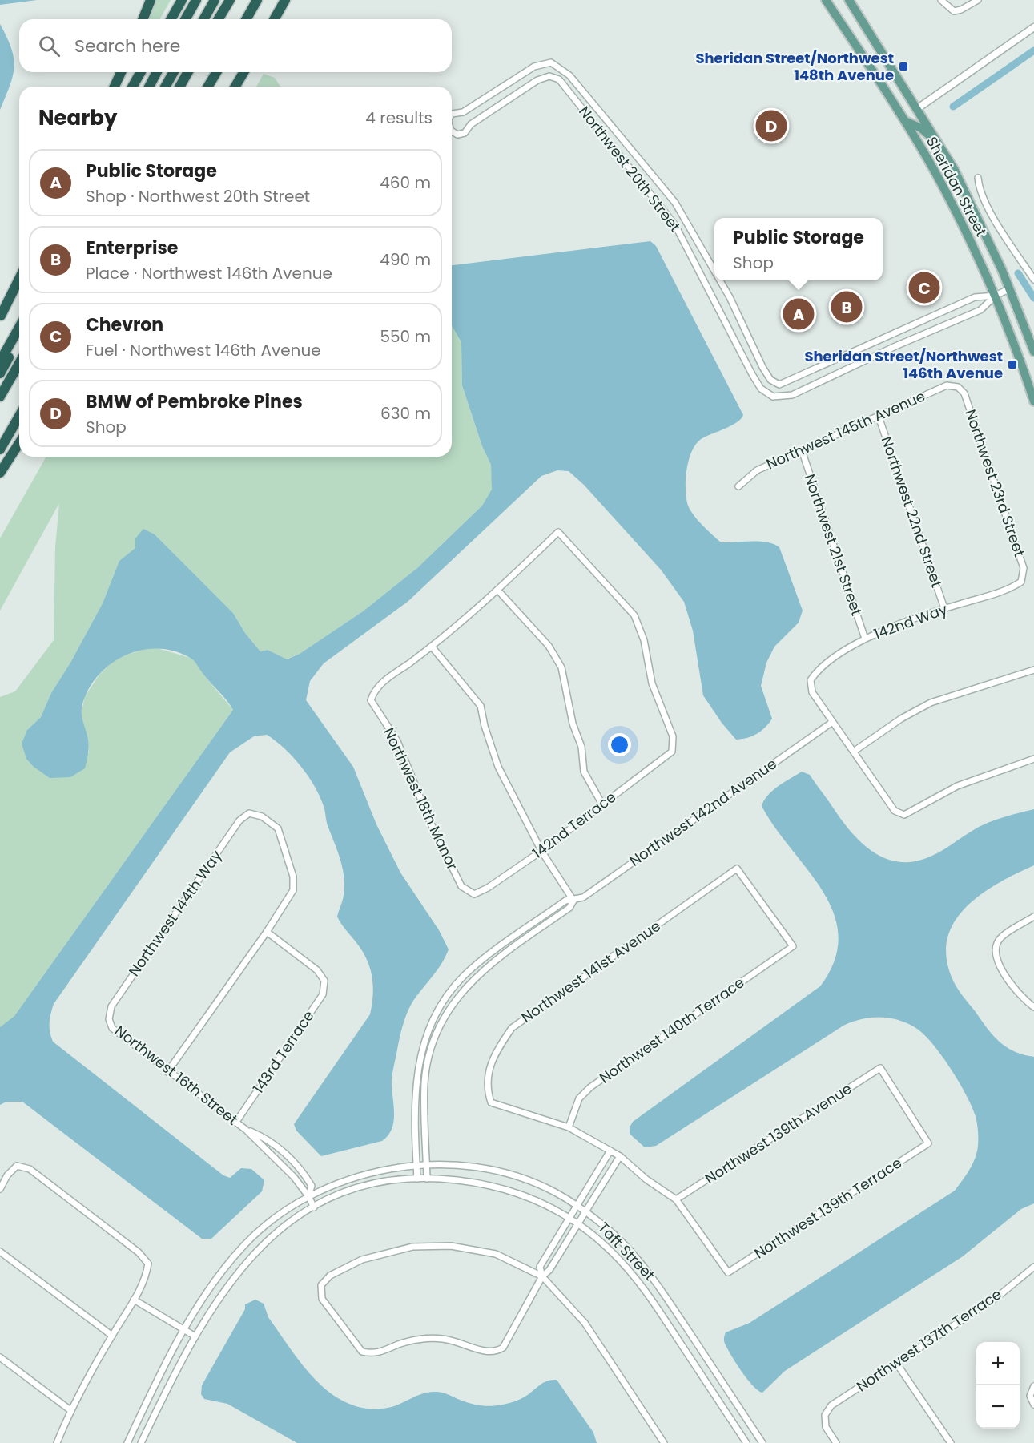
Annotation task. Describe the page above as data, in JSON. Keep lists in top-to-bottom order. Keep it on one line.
{"streets":{"main road":["Sheridan Street"],"street":["Northwest 20th Street","Northwest 145th Avenue","Northwest 23rd Street","Northwest 22nd Street","Northwest 21st Street","142nd Way","Northwest 18th Manor","Northwest 142nd Avenue","142nd Terrace","Northwest 144th Way","Northwest 141st Avenue","Northwest 140th Terrace","143rd Terrace","Northwest 16th Street","Northwest 139th Avenue","Northwest 139th Terrace","Taft Street","Northwest 137th Terrace"]},"crossings":[["Northwest 20th Street","Sheridan Street"],["Northwest 145th Avenue","Northwest 23rd Street"],["Northwest 145th Avenue","Northwest 22nd Street"],["Northwest 145th Avenue","Northwest 21st Street"],["Northwest 23rd Street","142nd Way"],["Northwest 22nd Street","142nd Way"],["Northwest 21st Street","142nd Way"],["142nd Way","Northwest 142nd Avenue"],["Northwest 18th Manor","142nd Terrace"],["Northwest 142nd Avenue","Taft Street"],["Northwest 144th Way","143rd Terrace"],["Northwest 144th Way","Northwest 16th Street"],["Northwest 141st Avenue","Northwest 140th Terrace"],["143rd Terrace","Northwest 16th Street"],["Northwest 139th Avenue","Northwest 139th Terrace"]],"places":{"transit":["Sheridan Street/Northwest 148th Avenue","Sheridan Street/Northwest 146th Avenue"]},"page":{"search":"Search here","heading":["Nearby","4 results"],"pins":["D","C","B","A"],"list":[{"mark":"A","name":"Public Storage","note":"Shop · Northwest 20th Street","value":"460 m"},{"mark":"B","name":"Enterprise","note":"Place · Northwest 146th Avenue","value":"490 m"},{"mark":"C","name":"Chevron","note":"Fuel · Northwest 146th Avenue","value":"550 m"},{"mark":"D","name":"BMW of Pembroke Pines","note":"Shop","value":"630 m"}],"popup":["Public Storage","Shop"],"map_buttons":["+","−"]}}
